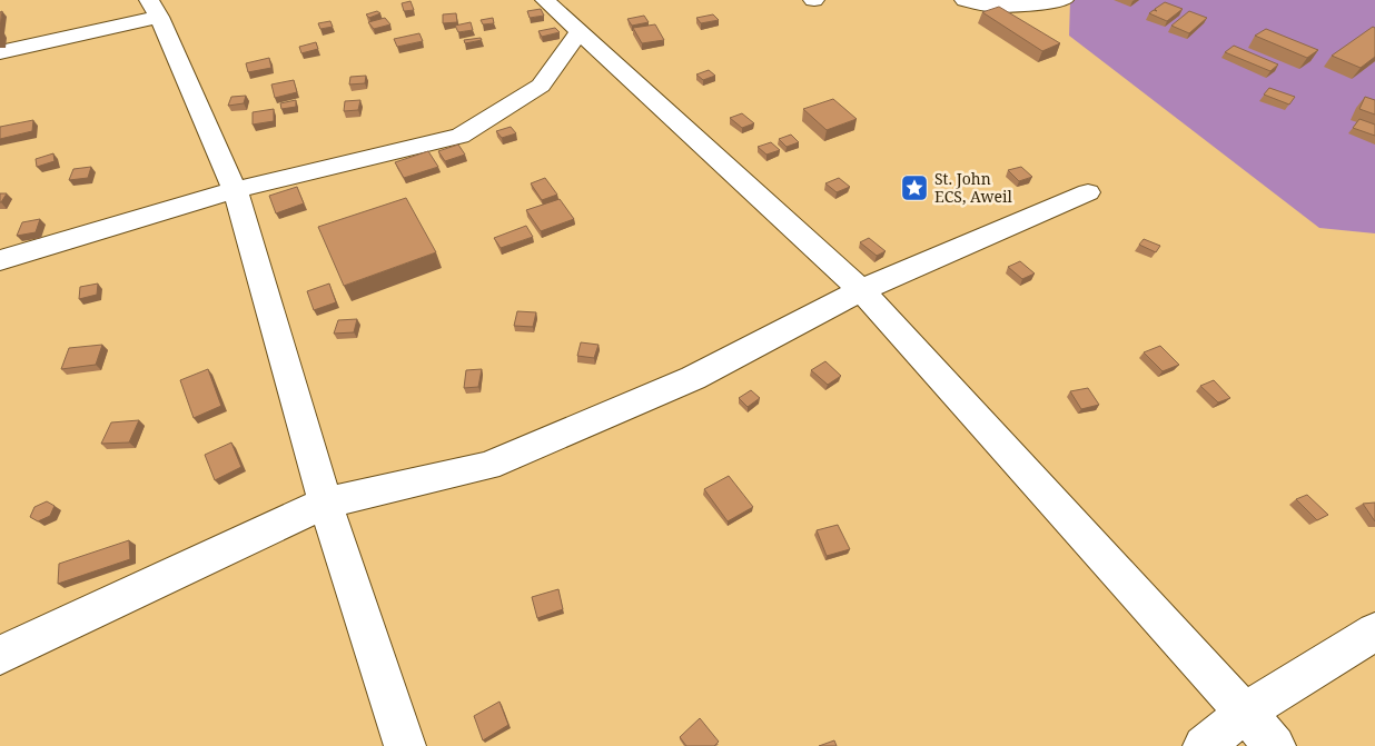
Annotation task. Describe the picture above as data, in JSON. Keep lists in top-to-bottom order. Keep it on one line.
{"places":{"place":["St. John ECS, Aweil"]}}
